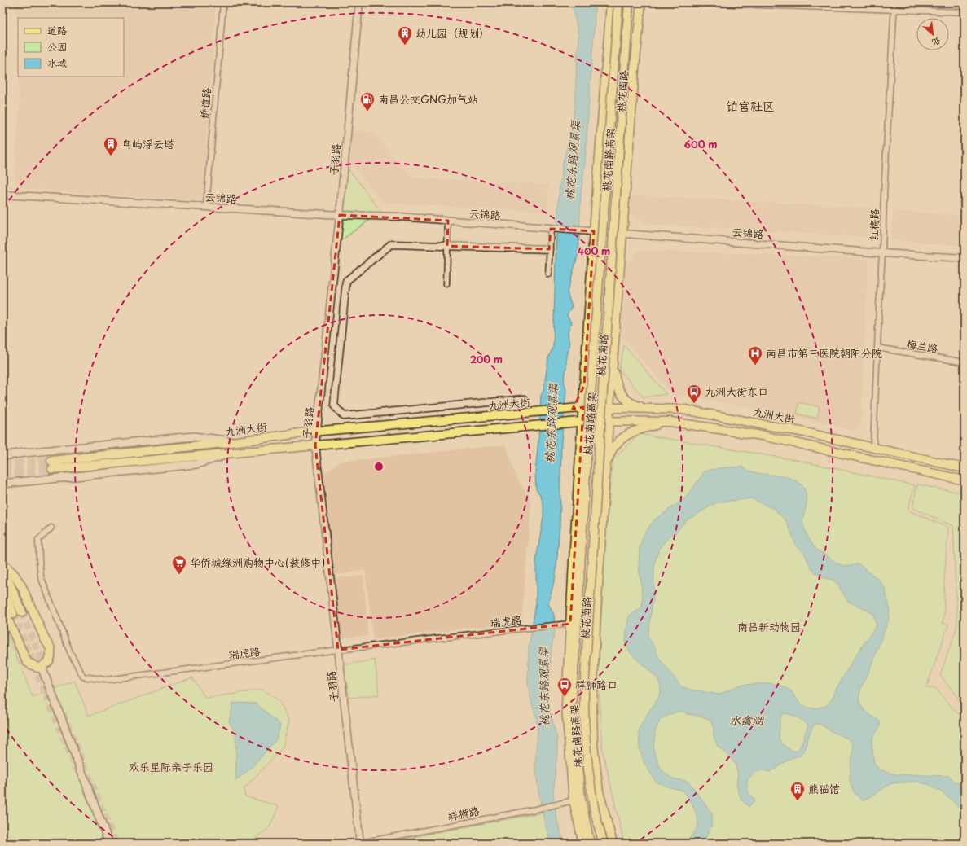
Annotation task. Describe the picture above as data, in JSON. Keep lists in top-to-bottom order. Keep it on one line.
{"streets":{"main road":["桃花南路","桃花南路高架","九洲大街"],"street":["侨谊路","子羽路","云锦路","红梅路","梅兰路","瑞虎路","祥狮路"]},"crossings":[["桃花南路","云锦路"],["桃花南路","九洲大街"],["桃花南路","瑞虎路"],["桃花南路","祥狮路"],["侨谊路","云锦路"],["子羽路","云锦路"],["子羽路","九洲大街"],["子羽路","瑞虎路"],["子羽路","祥狮路"],["云锦路","红梅路"],["红梅路","梅兰路"],["红梅路","九洲大街"]],"districts":["铂宫社区"],"water":["桃花东路观景渠","水禽湖"],"parks":["南昌新动物园","欢乐星际亲子乐园"],"places":{"building":["幼儿园（规划）","鸟屿浮云塔","熊猫馆"],"fuel station":["南昌公交GNG加气站"],"hospital":["南昌市第三医院朝阳分院"],"bus stop":["九洲大街东口","祥狮路口"],"supermarket":["华侨城绿洲购物中心(装修中)"]},"legend":["道路","公园","水域"],"north":"bottom right","rings":["600 m","400 m","200 m"]}
